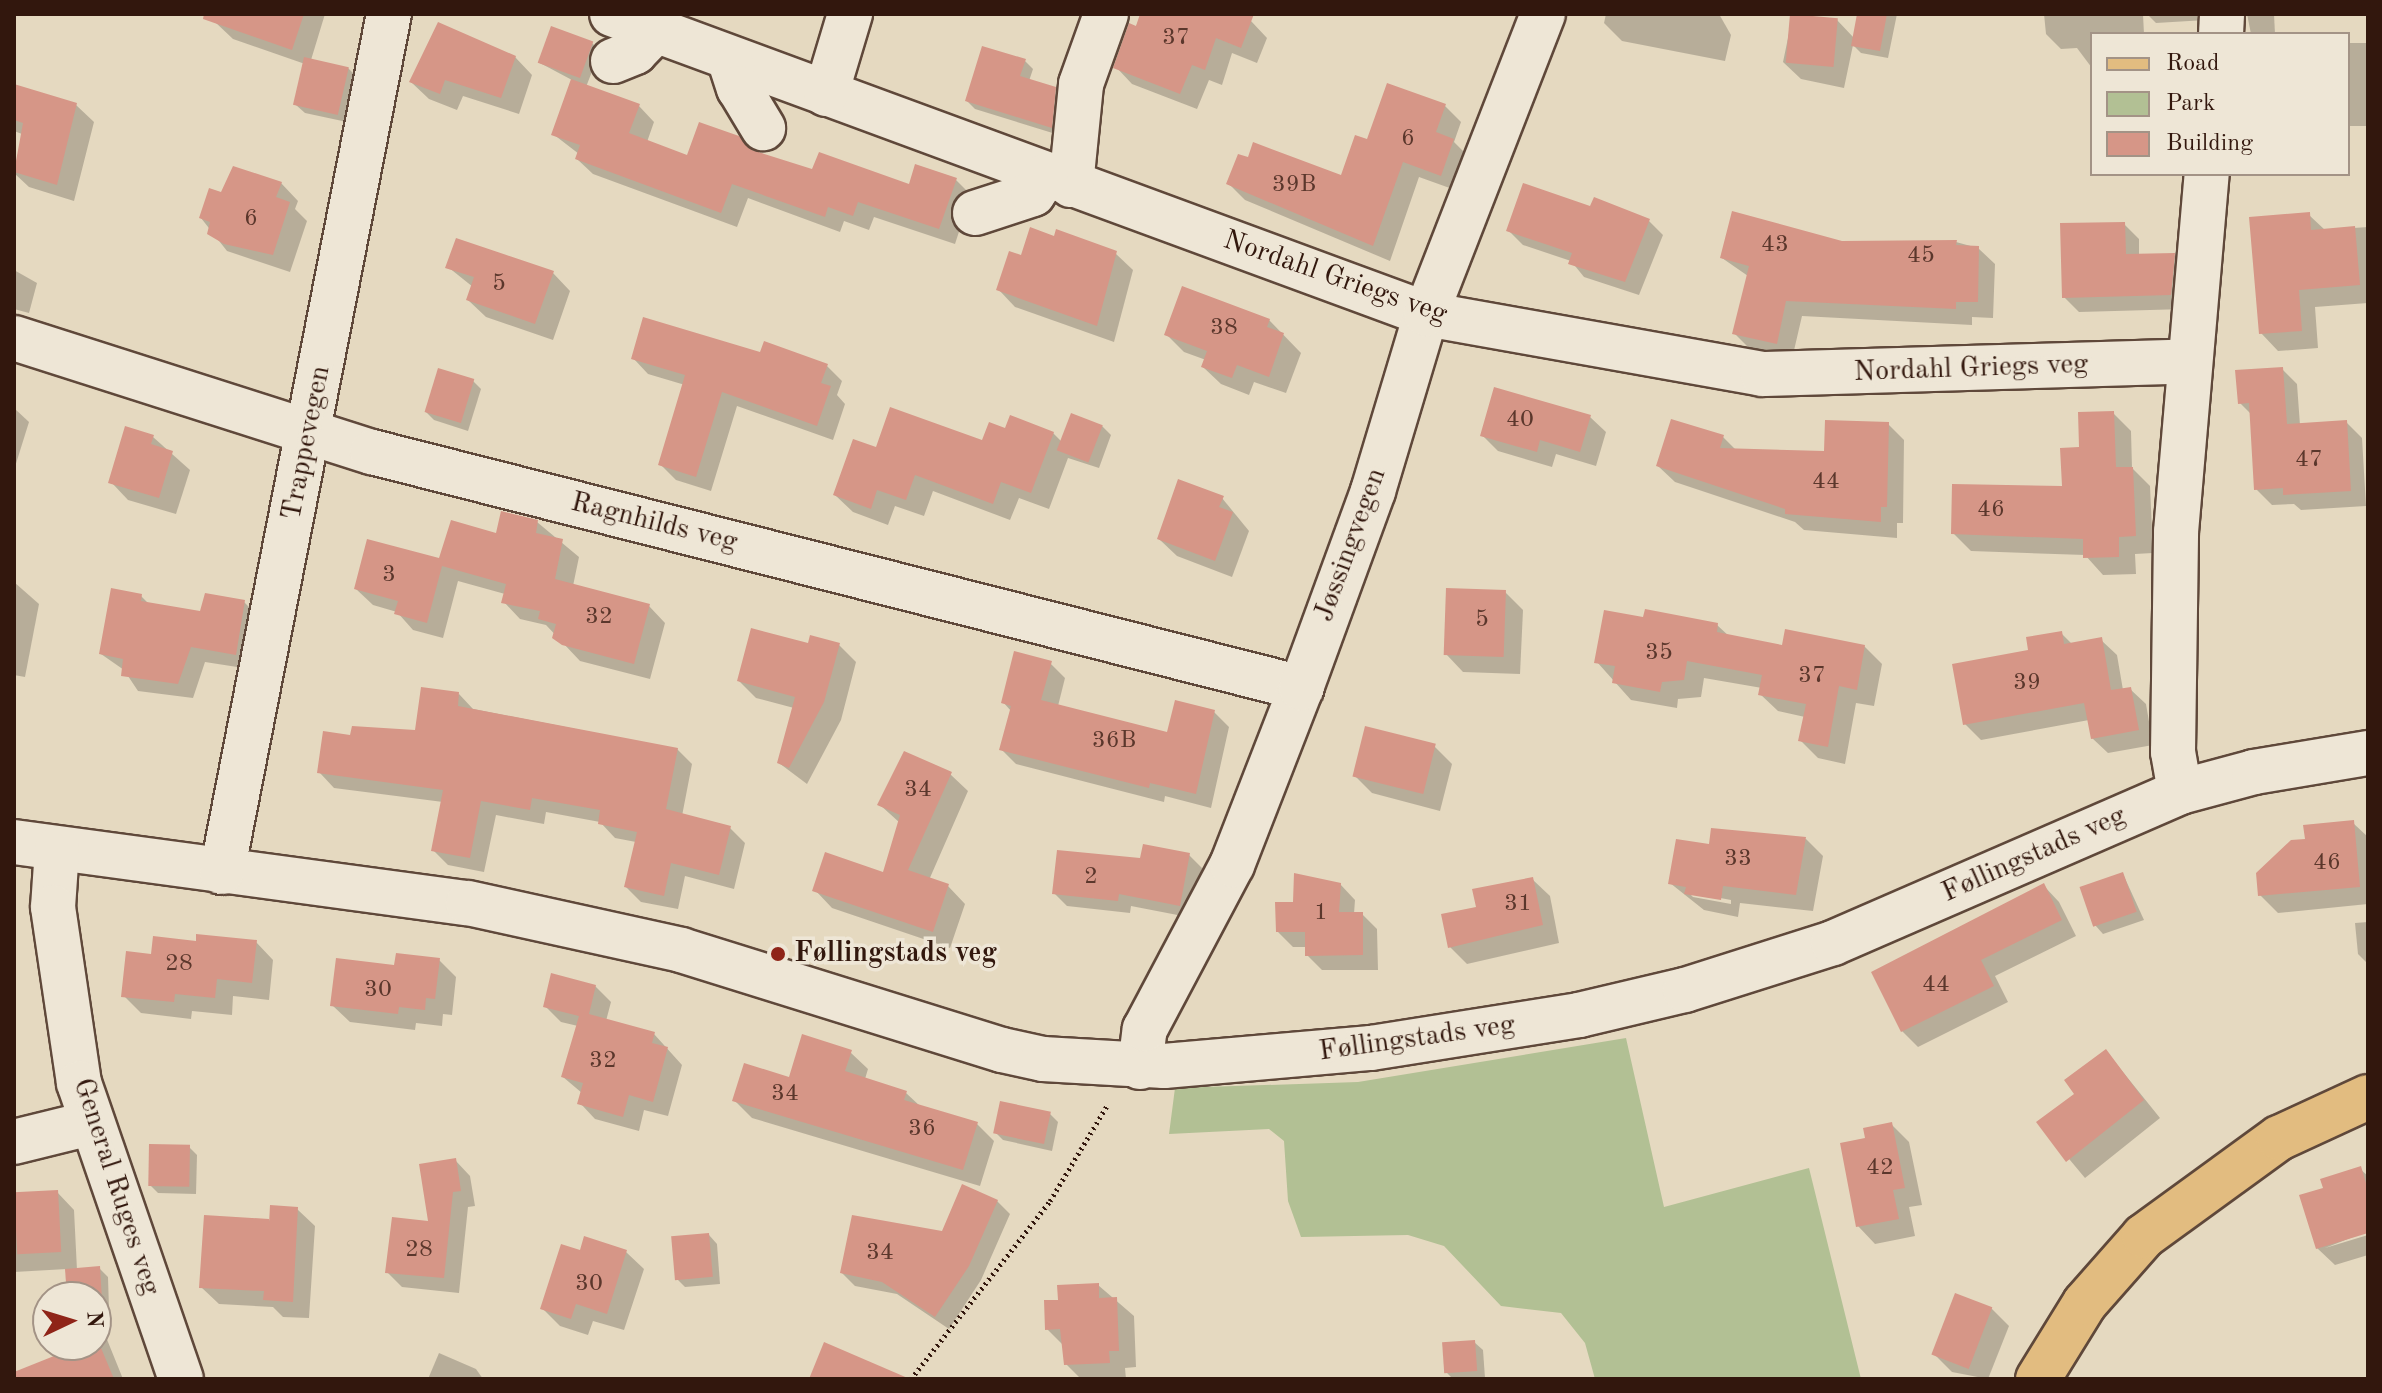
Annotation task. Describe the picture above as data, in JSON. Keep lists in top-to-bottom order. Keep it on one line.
{"streets":{"street":["Nordahl Griegs veg","Trappevegen","Ragnhilds veg","Jøssingvegen","Føllingstads veg","General Ruges veg"]},"crossings":[["Nordahl Griegs veg","Jøssingvegen"],["Trappevegen","Ragnhilds veg"],["Trappevegen","Føllingstads veg"],["Ragnhilds veg","Jøssingvegen"],["Jøssingvegen","Føllingstads veg"],["Føllingstads veg","General Ruges veg"]],"places":["Føllingstads veg"],"house_numbers":["37","6","39B","6","43","45","5","38","40","47","44","46","3","32","5","35","37","39","36B","34","33","46","2","31","1","28","44","30","32","34","36","42","28","34","30"],"legend":["Road","Park","Building"],"north":"right"}
